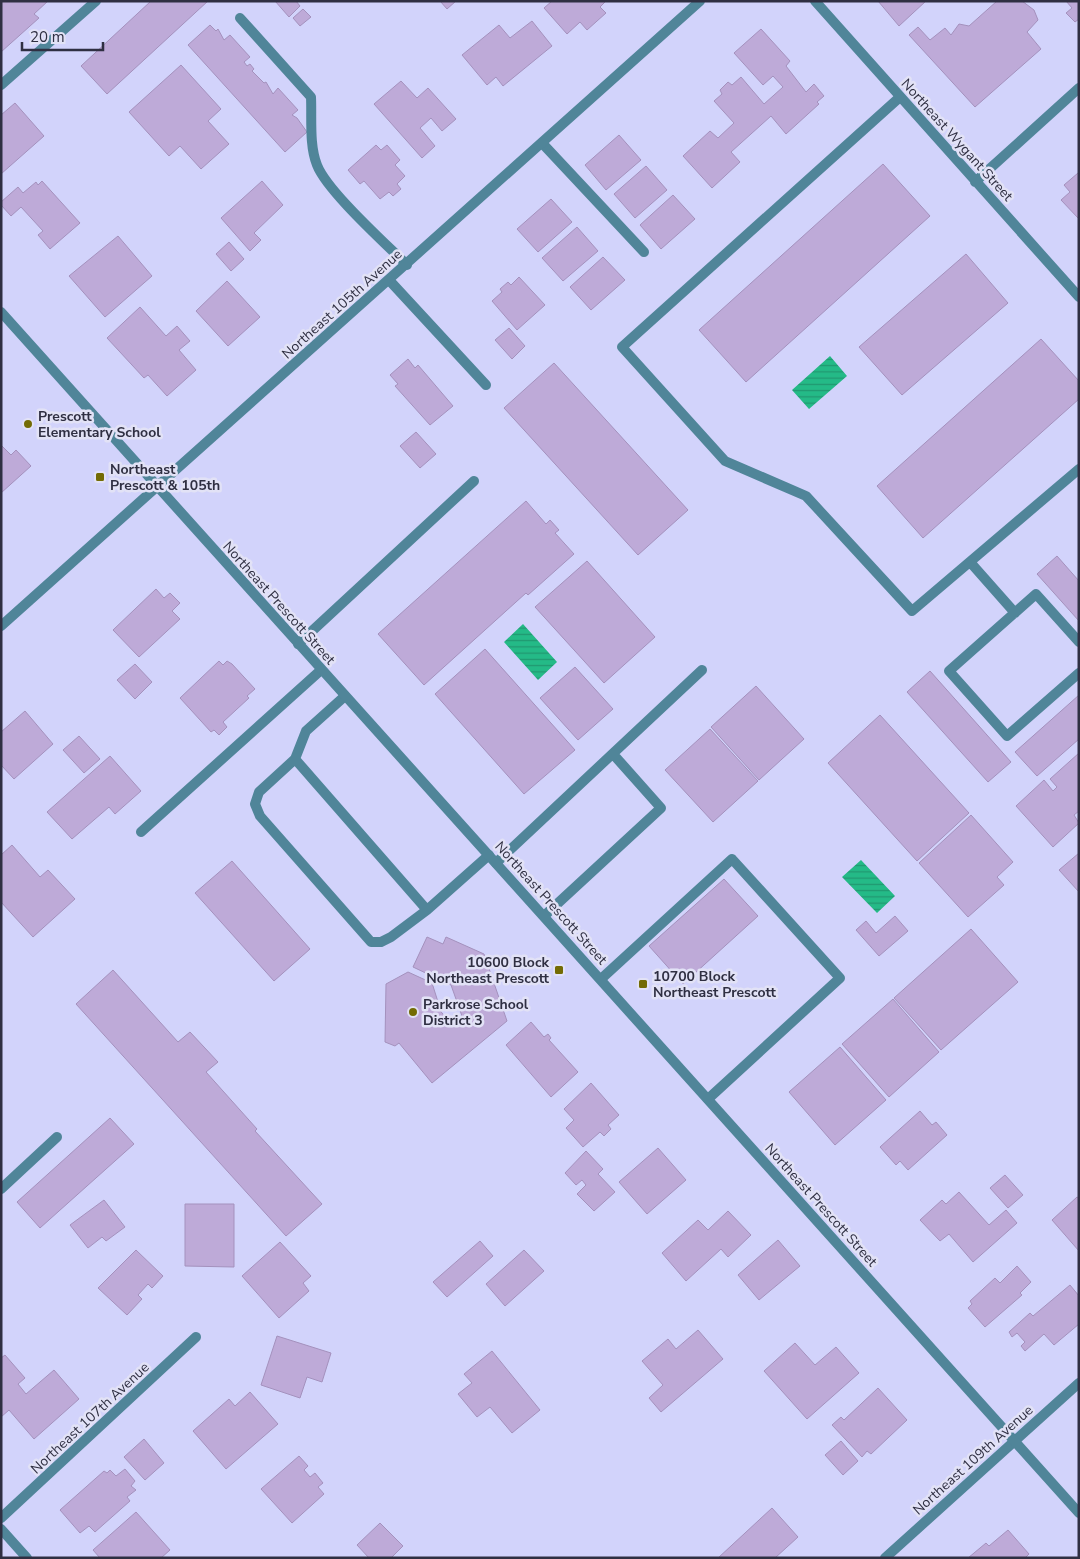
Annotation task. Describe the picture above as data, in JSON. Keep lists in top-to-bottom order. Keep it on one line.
{"streets":{"street":["Northeast Wygant Street","Northeast 105th Avenue","Northeast Prescott Street","Northeast 107th Avenue","Northeast 109th Avenue"]},"crossings":[["Northeast 105th Avenue","Northeast Prescott Street"],["Northeast Prescott Street","Northeast 109th Avenue"]],"places":{"other":["Prescott Elementary School","Parkrose School District 3"],"transit":["Northeast Prescott & 105th","10600 Block Northeast Prescott","10700 Block Northeast Prescott"]},"scale_bar":"20 m"}
